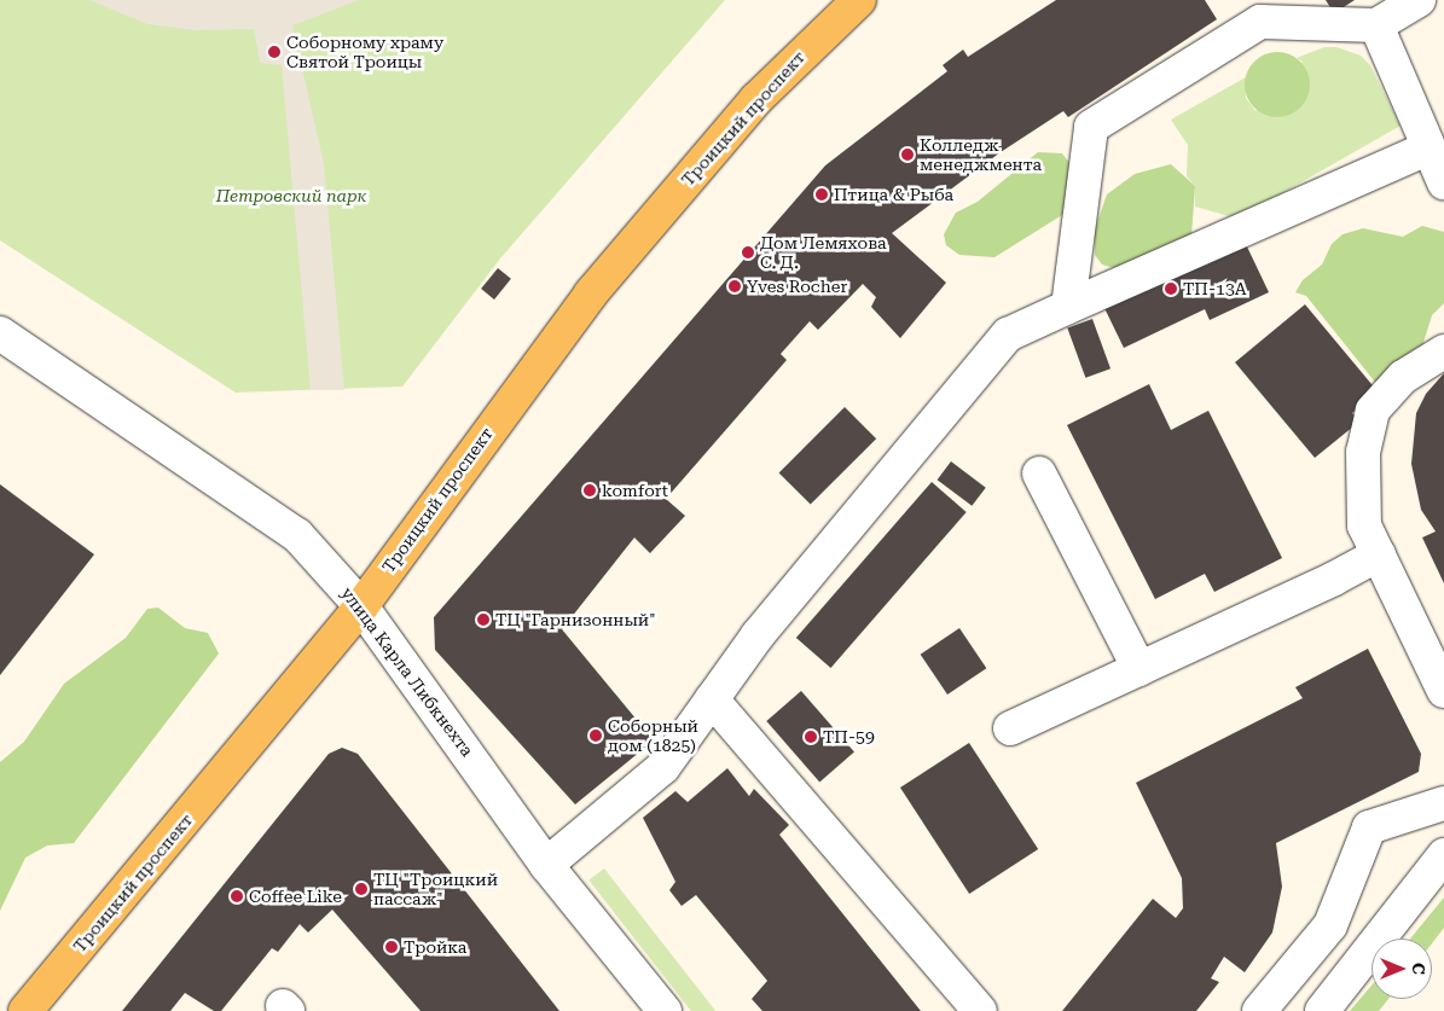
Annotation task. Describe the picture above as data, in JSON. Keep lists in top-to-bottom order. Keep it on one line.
{"streets":{"main road":["Троицкий проспект"],"street":["улица Карла Либкнехта"]},"crossings":[["Троицкий проспект","улица Карла Либкнехта"]],"parks":["Петровский парк"],"places":["Соборному храму Святой Троицы","Колледж менеджмента","Птица & Рыба","Дом Лемяхова С. Д.","Yves Rocher","ТП-13А","komfort","ТЦ \"Гарнизонный\"","Соборный дом (1825)","ТП-59","ТЦ \"Троицкий пассаж\"","Coffee Like","Тройка"],"north":"right"}
